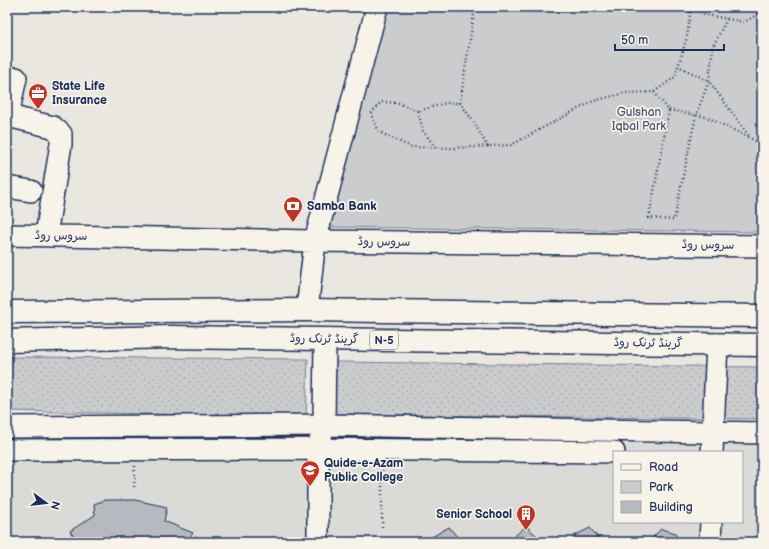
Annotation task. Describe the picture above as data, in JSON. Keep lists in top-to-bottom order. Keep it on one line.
{"streets":{"highway":["گرینڈ ٹرنک روڈ","N-5"],"street":["سروس روڈ"]},"parks":["Gulshan Iqbal Park"],"places":{"office":["State Life Insurance"],"bank":["Samba Bank"],"school or university":["Quide-e-Azam Public College"],"building":["Senior School"]},"legend":["Road","Park","Building"],"scale_bar":"50 m","north":"right"}
